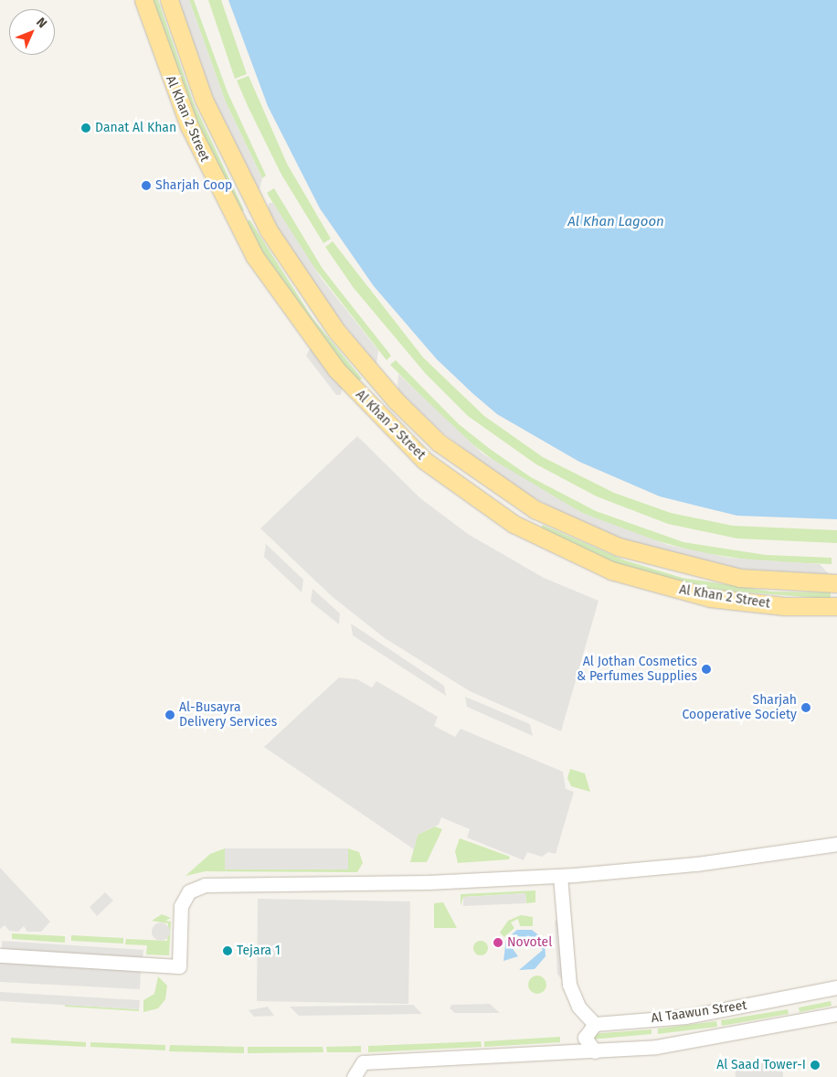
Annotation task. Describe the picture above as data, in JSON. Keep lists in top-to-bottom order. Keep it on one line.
{"streets":{"main road":["Al Khan 2 Street"],"street":["Al Taawun Street"]},"water":["Al Khan Lagoon"],"places":["Danat Al Khan","Sharjah Coop","Al Jothan Cosmetics & Perfumes Supplies","Sharjah Cooperative Society","Al-Busayra Delivery Services","Novotel","Tejara 1","Al Saad Tower-I"],"north":"top right"}
